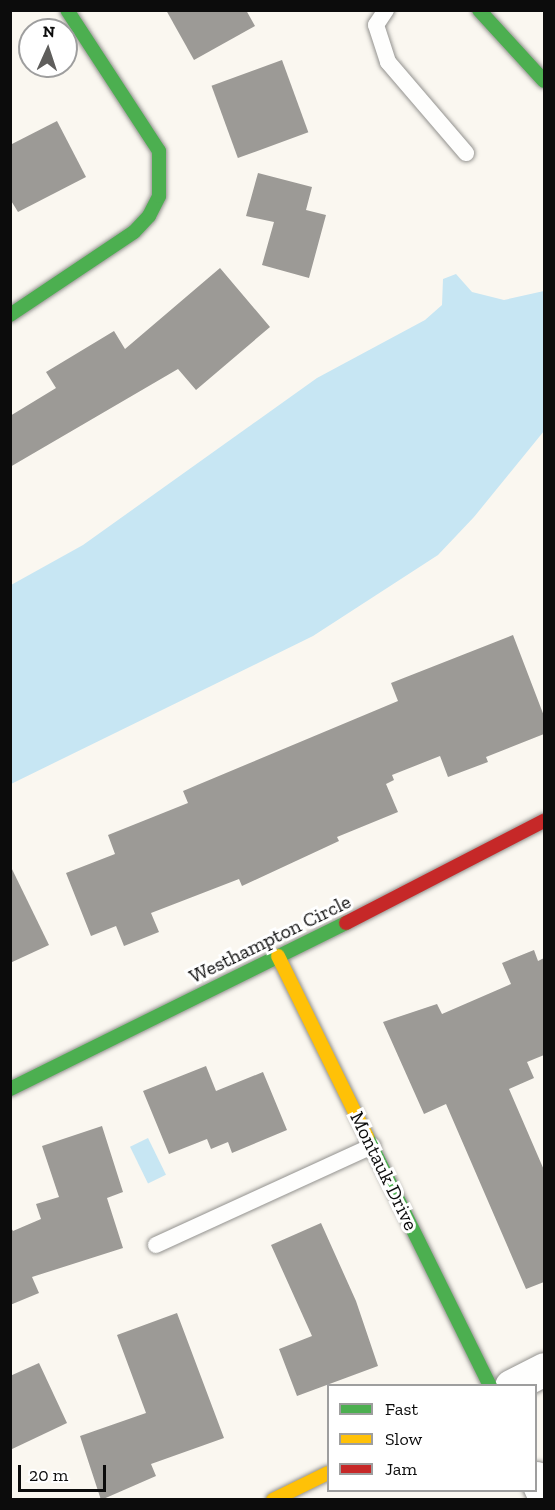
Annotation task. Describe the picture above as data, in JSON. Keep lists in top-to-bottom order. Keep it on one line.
{"streets":{"street":["Westhampton Circle","Montauk Drive"]},"crossings":[["Westhampton Circle","Montauk Drive"]],"legend":["Fast","Slow","Jam"],"scale_bar":"20 m","north":"top"}
